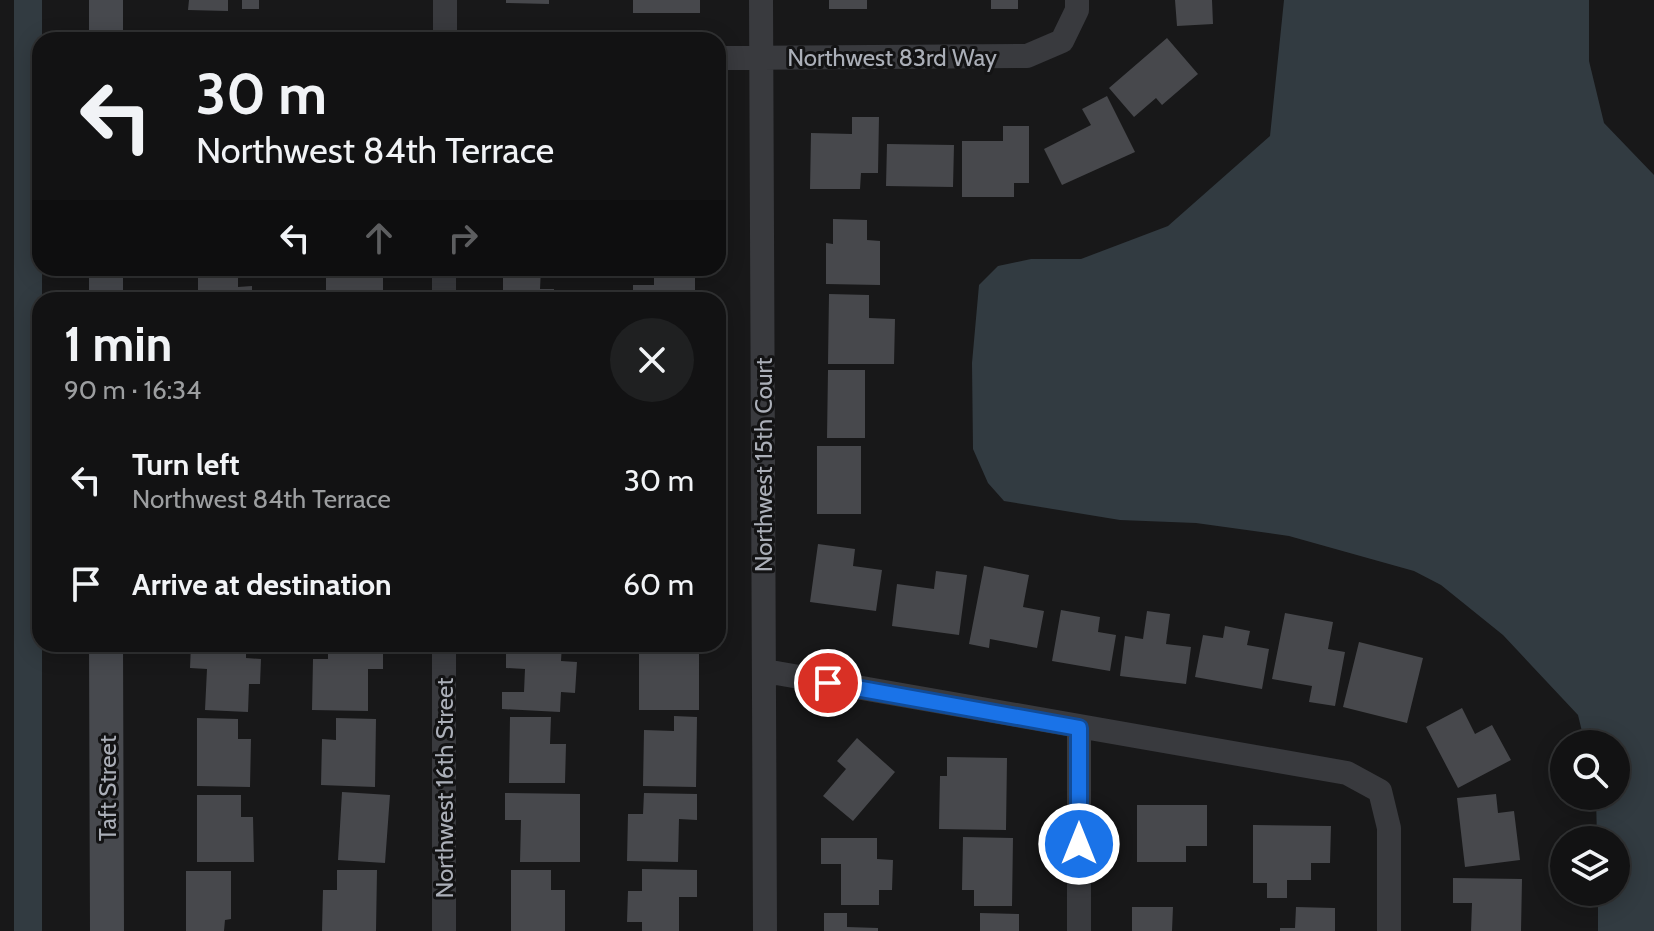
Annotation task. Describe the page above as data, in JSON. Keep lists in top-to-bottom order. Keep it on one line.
{"streets":{"street":["Northwest 83rd Way","Northwest 15th Court","Taft Street","Northwest 16th Street"]},"crossings":[["Northwest 83rd Way","Northwest 15th Court"]],"page":{"turn":["30 m","Northwest 84th Terrace"],"heading":["1 min","90 m · 16:34"],"list":[{"name":"Turn left","note":"Northwest 84th Terrace","value":"30 m"},{"name":"Arrive at destination","value":"60 m"}]}}
